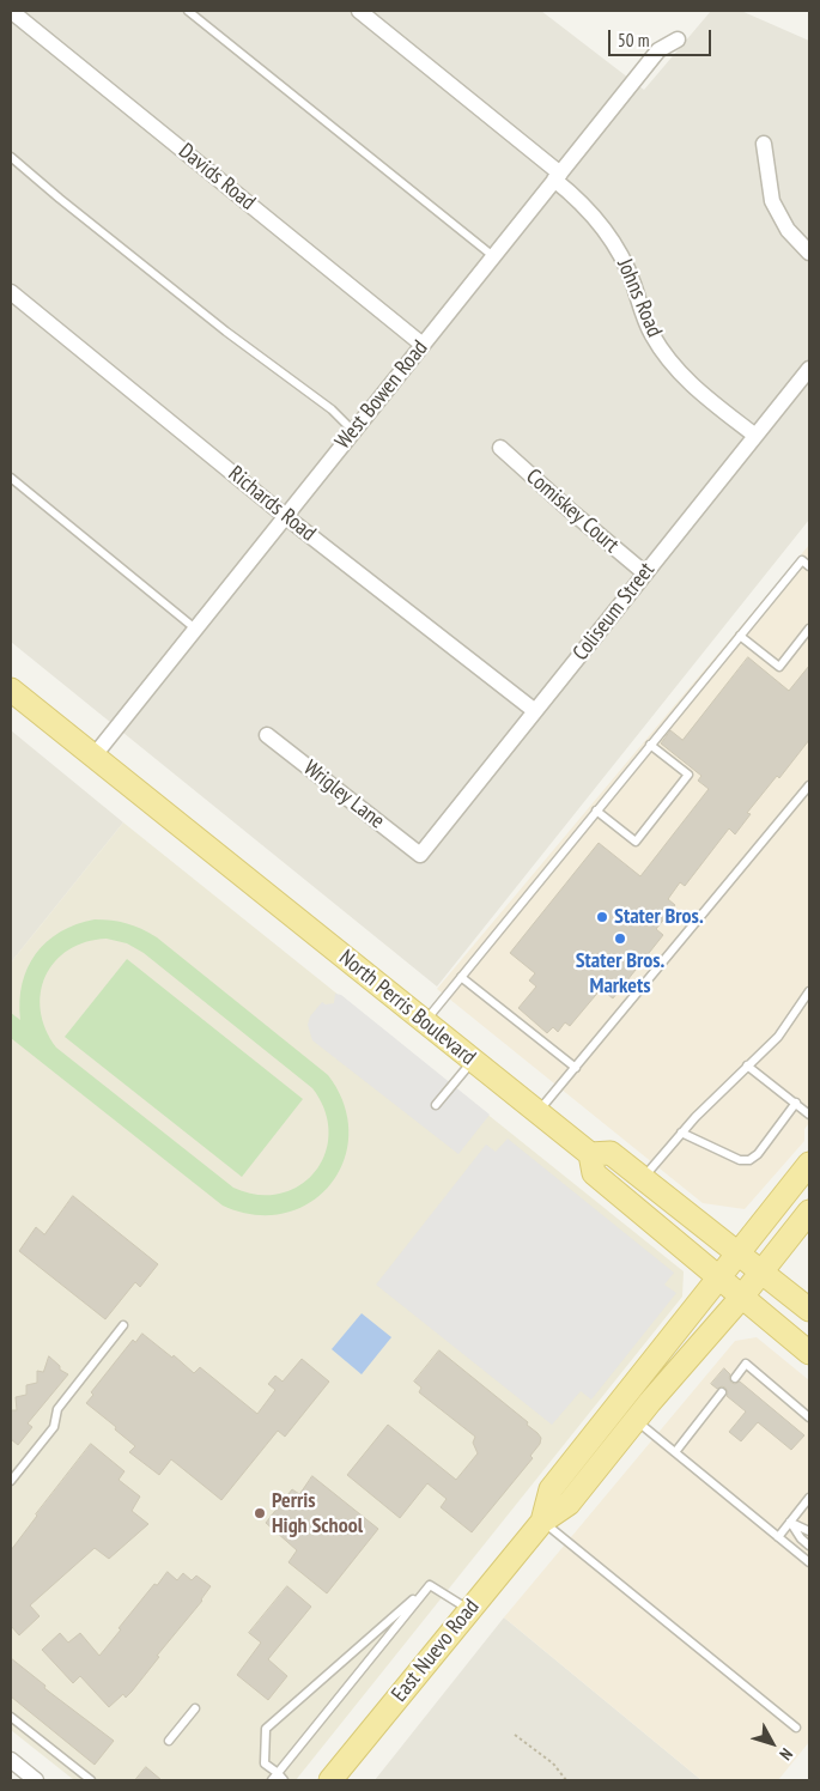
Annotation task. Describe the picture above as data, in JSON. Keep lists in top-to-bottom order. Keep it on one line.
{"streets":{"main road":["North Perris Boulevard","East Nuevo Road"],"street":["Davids Road","Johns Road","West Bowen Road","Richards Road","Comiskey Court","Coliseum Street","Wrigley Lane"]},"crossings":[["Davids Road","West Bowen Road"],["Johns Road","West Bowen Road"],["Johns Road","Coliseum Street"],["West Bowen Road","Richards Road"],["West Bowen Road","North Perris Boulevard"],["Richards Road","Coliseum Street"],["Comiskey Court","Coliseum Street"],["Coliseum Street","Wrigley Lane"],["North Perris Boulevard","East Nuevo Road"]],"places":["Stater Bros.","Stater Bros. Markets","Perris High School"],"scale_bar":"50 m","north":"bottom right"}
